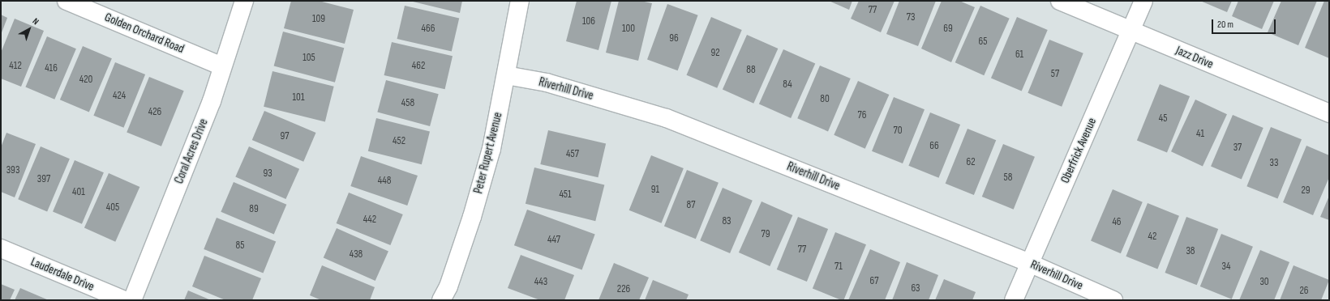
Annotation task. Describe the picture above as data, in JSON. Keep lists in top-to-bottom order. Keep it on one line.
{"streets":{"street":["Golden Orchard Road","Jazz Drive","Riverhill Drive","Oberfrick Avenue","Coral Acres Drive","Peter Rupert Avenue","Lauderdale Drive"]},"crossings":[["Golden Orchard Road","Coral Acres Drive"],["Jazz Drive","Oberfrick Avenue"],["Riverhill Drive","Oberfrick Avenue"],["Riverhill Drive","Peter Rupert Avenue"]],"house_numbers":["77","73","109","106","466","100","69","96","65","92","61","105","412","462","416","88","57","420","84","424","101","80","458","426","76","45","70","41","97","452","66","37","457","62","33","393","93","58","397","448","91","29","401","451","87","405","89","442","83","46","79","42","447","85","77","38","438","71","34","67","443","30","63","226","26"],"scale_bar":"20 m","north":"top right"}
